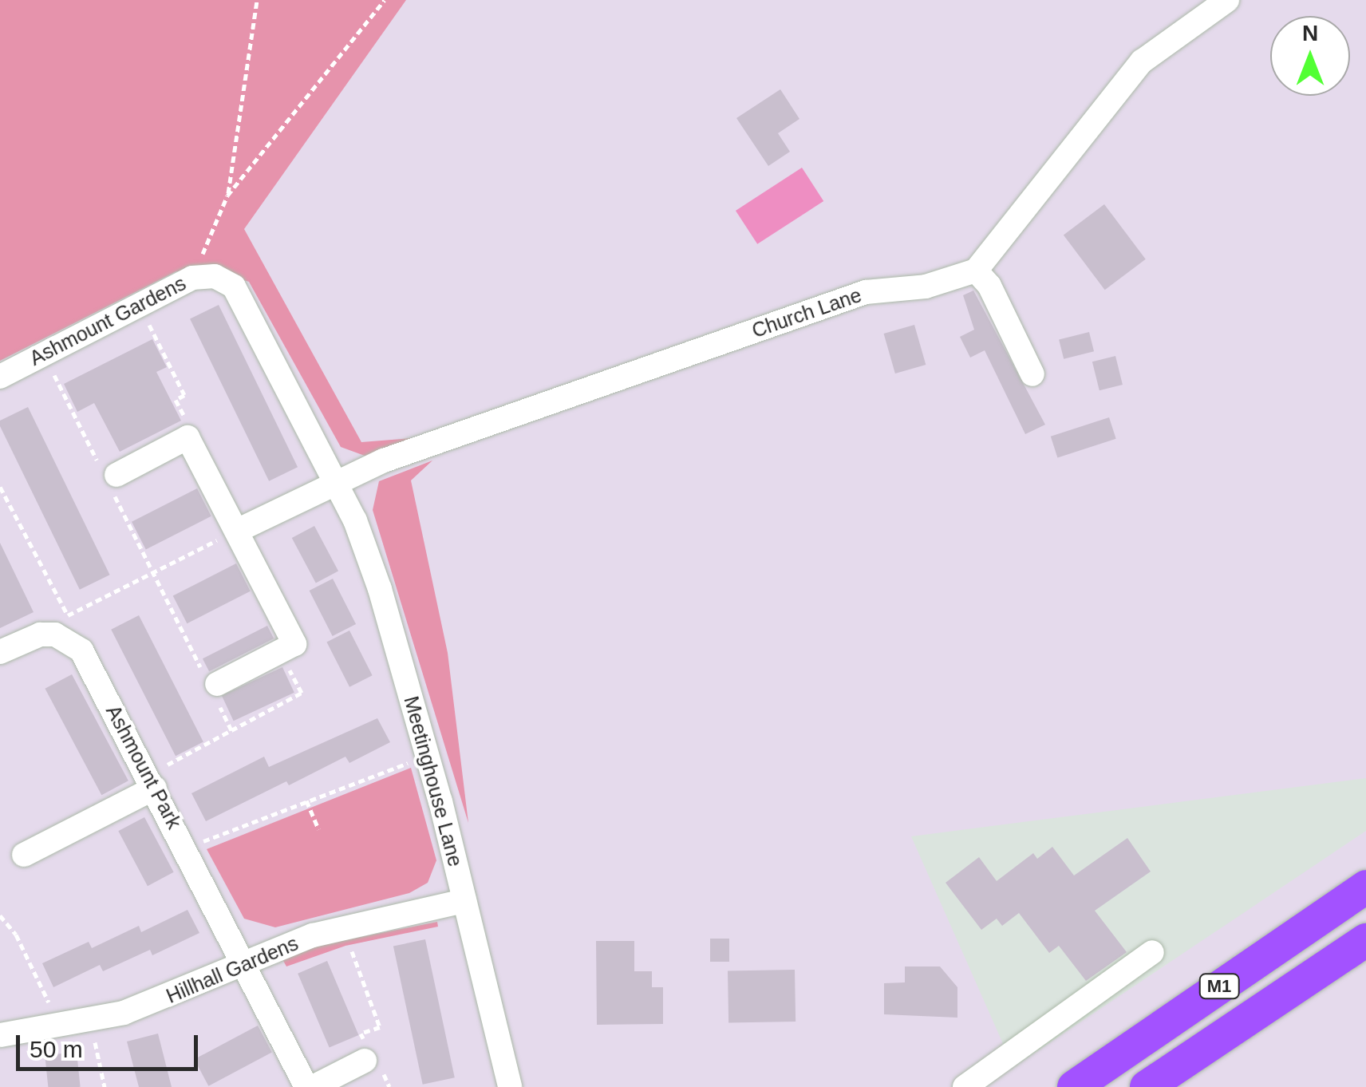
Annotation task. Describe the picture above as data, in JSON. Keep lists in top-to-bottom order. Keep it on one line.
{"streets":{"highway":["M1"],"street":["Church Lane","Ashmount Gardens","Ashmount Park","Meetinghouse Lane","Hillhall Gardens"]},"crossings":[["Church Lane","Ashmount Gardens"],["Church Lane","Meetinghouse Lane"],["Ashmount Gardens","Meetinghouse Lane"],["Ashmount Park","Hillhall Gardens"],["Meetinghouse Lane","Hillhall Gardens"]],"scale_bar":"50 m","north":"top"}
